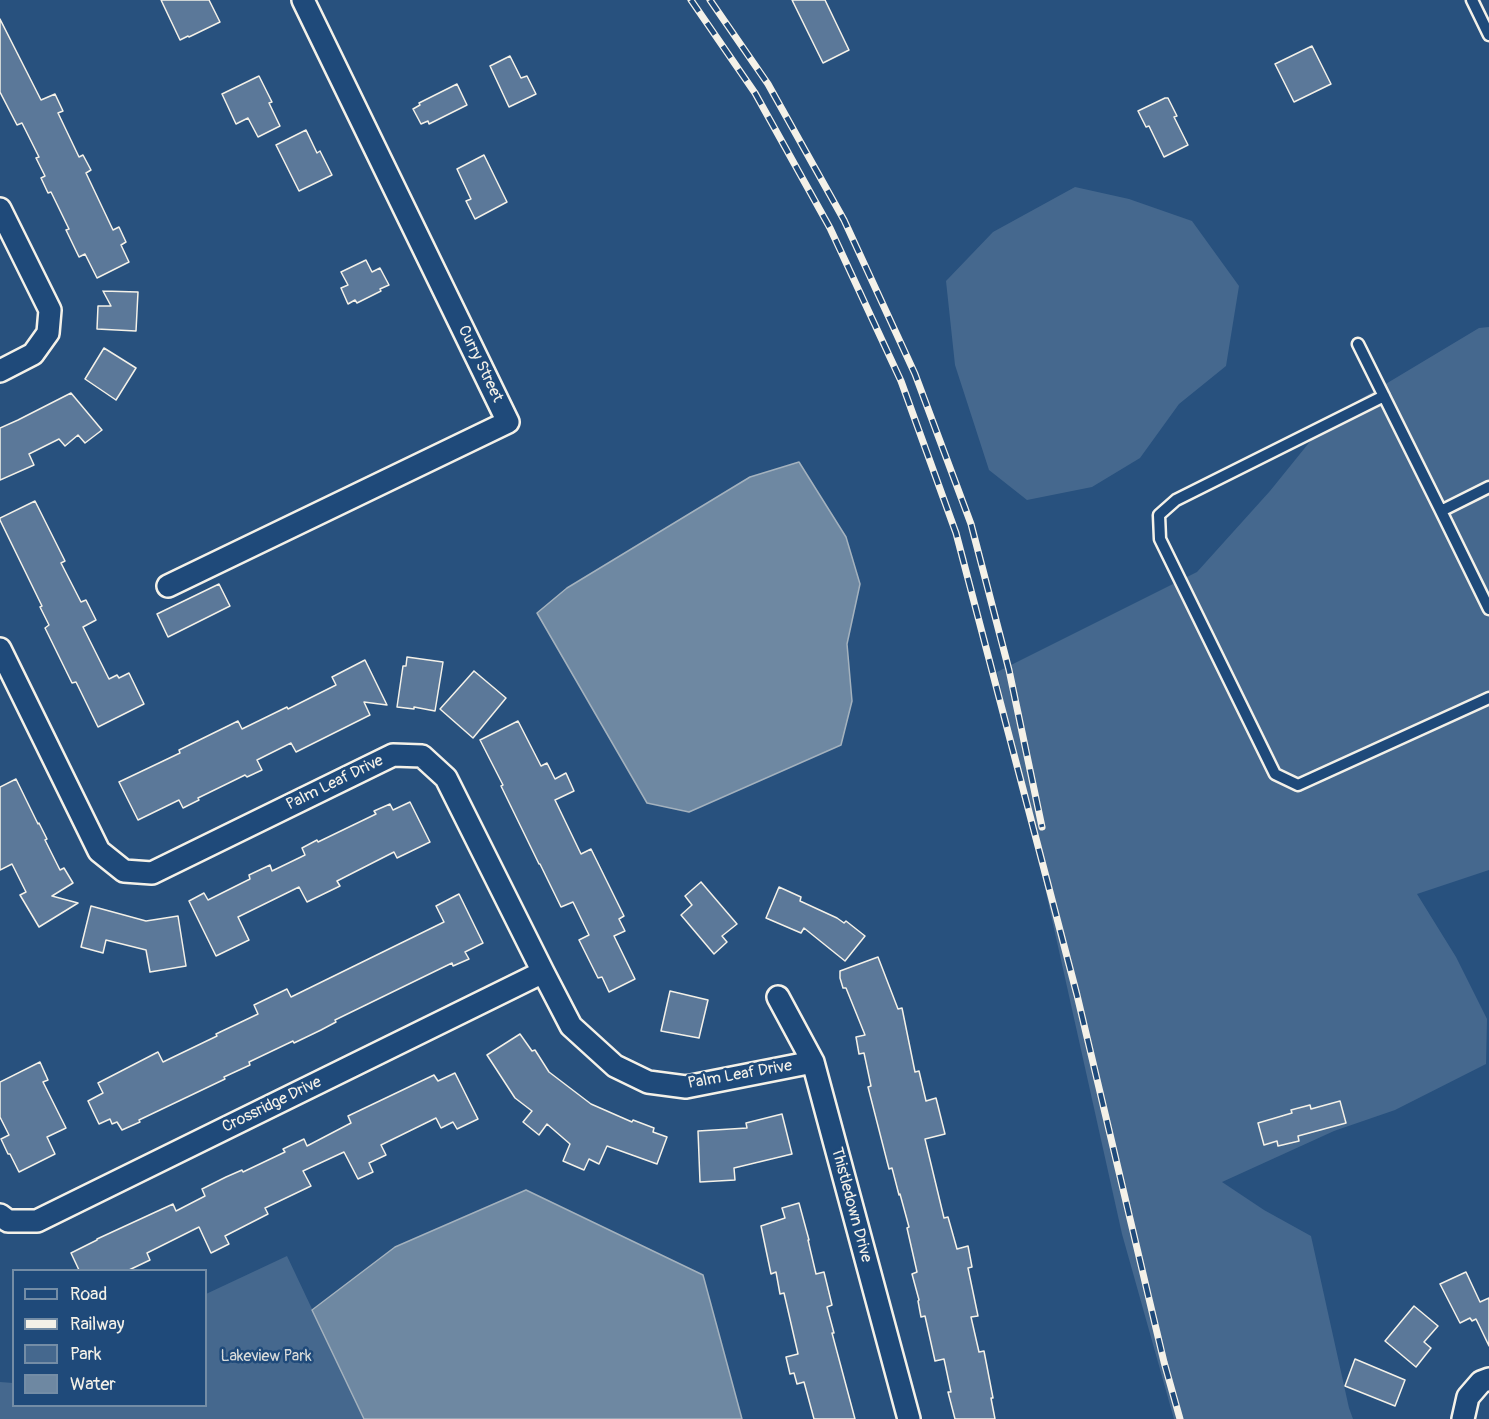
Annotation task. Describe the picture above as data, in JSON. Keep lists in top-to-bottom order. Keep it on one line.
{"streets":{"street":["Curry Street","Palm Leaf Drive","Crossridge Drive","Thistledown Drive"]},"crossings":[["Palm Leaf Drive","Crossridge Drive"],["Palm Leaf Drive","Thistledown Drive"]],"parks":["Lakeview Park"],"legend":["Road","Railway","Park","Water"]}
